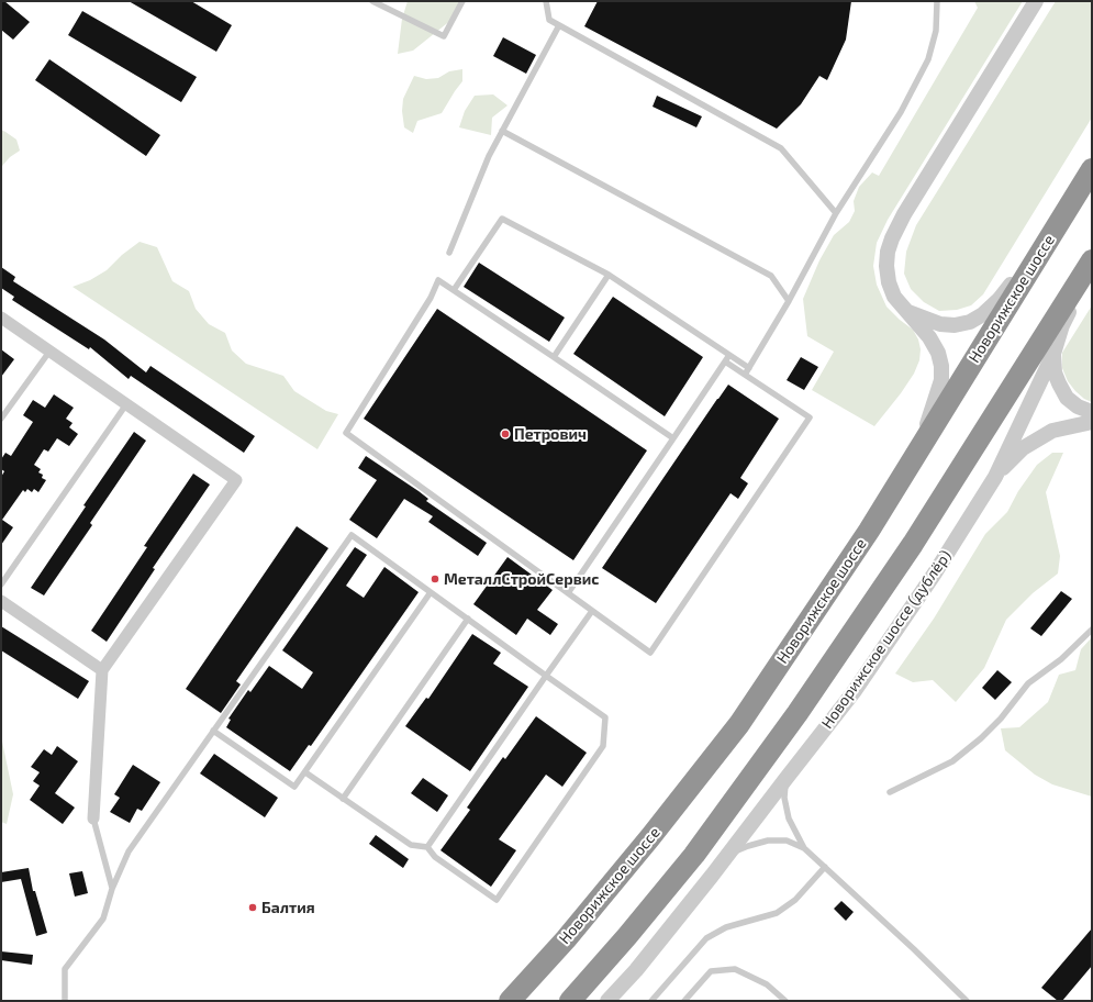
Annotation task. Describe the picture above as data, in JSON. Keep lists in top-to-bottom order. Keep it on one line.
{"streets":{"highway":["Новорижское шоссе"],"street":["Новорижское шоссе (дублёр)"]},"places":["Петрович","МеталлСтройСервис","Балтия"]}
